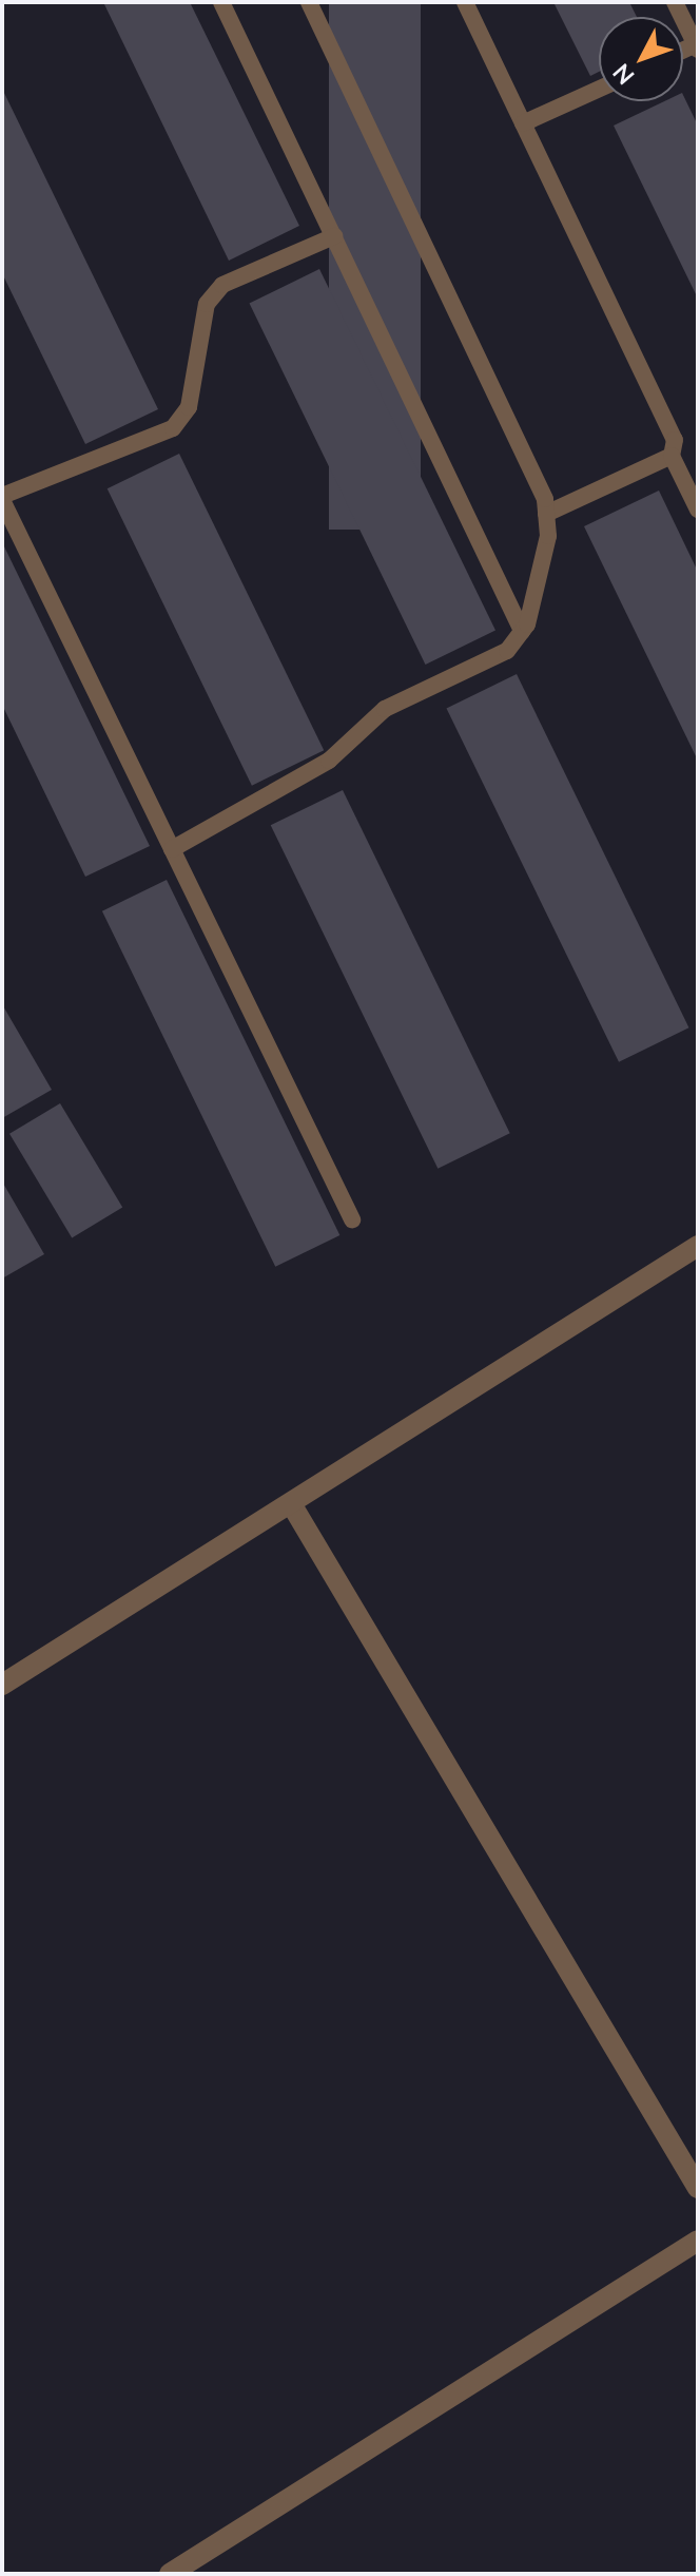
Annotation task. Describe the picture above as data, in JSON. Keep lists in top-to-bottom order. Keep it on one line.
{"north":"bottom left"}
